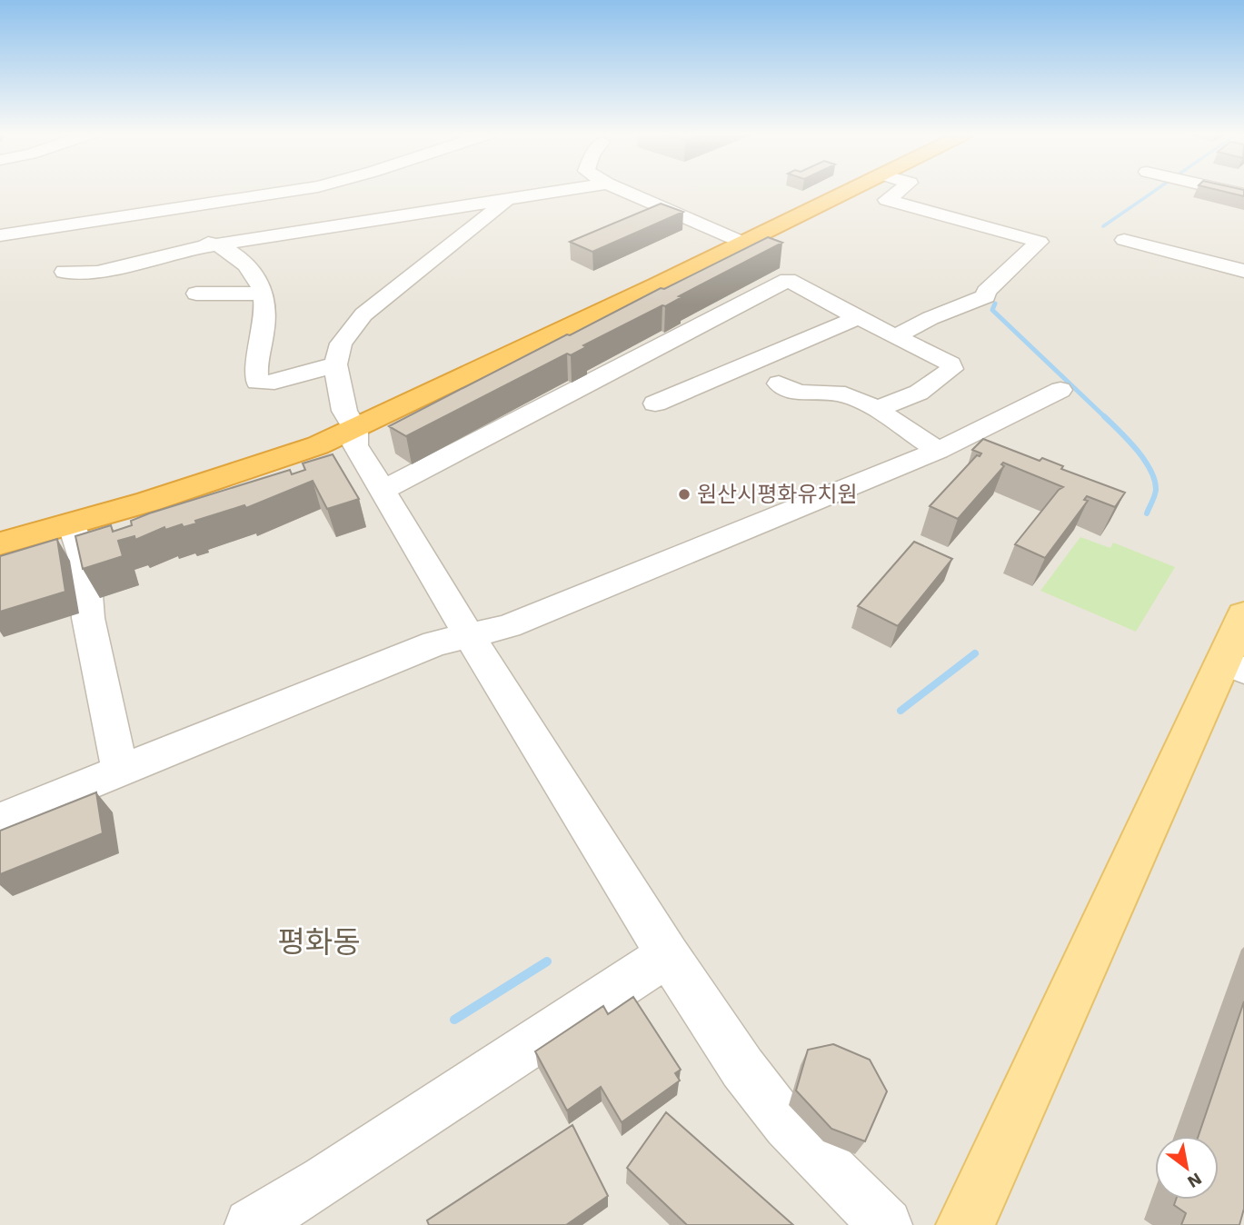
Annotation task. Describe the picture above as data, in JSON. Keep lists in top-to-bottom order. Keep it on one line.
{"districts":["평화동"],"places":["원산시평화유치원"],"north":"bottom right"}
